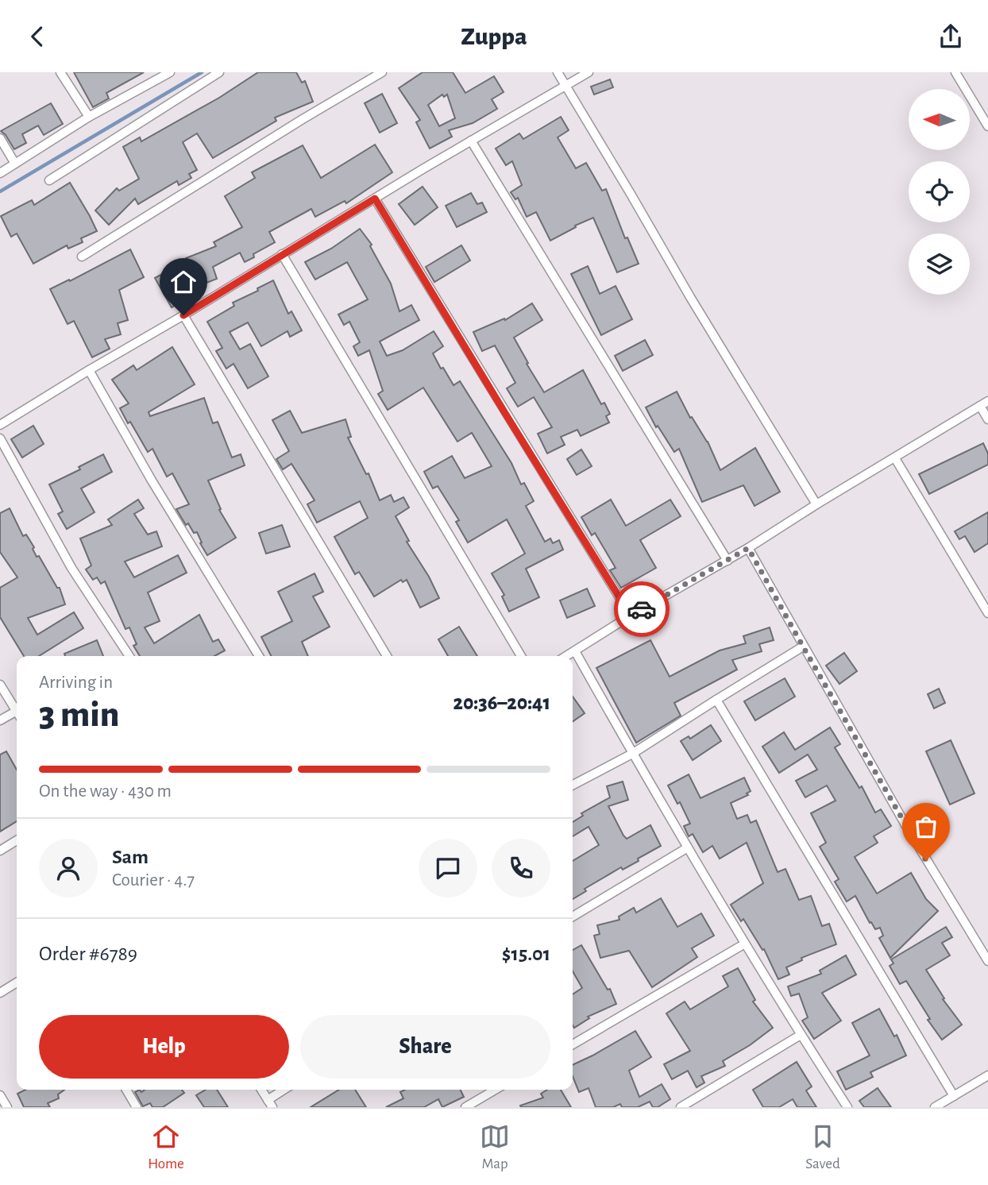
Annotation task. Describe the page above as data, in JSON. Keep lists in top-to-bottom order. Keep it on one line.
{"north":"left","page":{"header":"Zuppa","heading":["3 min","Arriving in","20:36–20:41"],"panel":["Sam","Courier · 4.7","Order #6789","$15.01"],"bar":"On the way · 430 m","buttons":["Help","Share"],"tabs":["Home","Map","Saved"]}}
